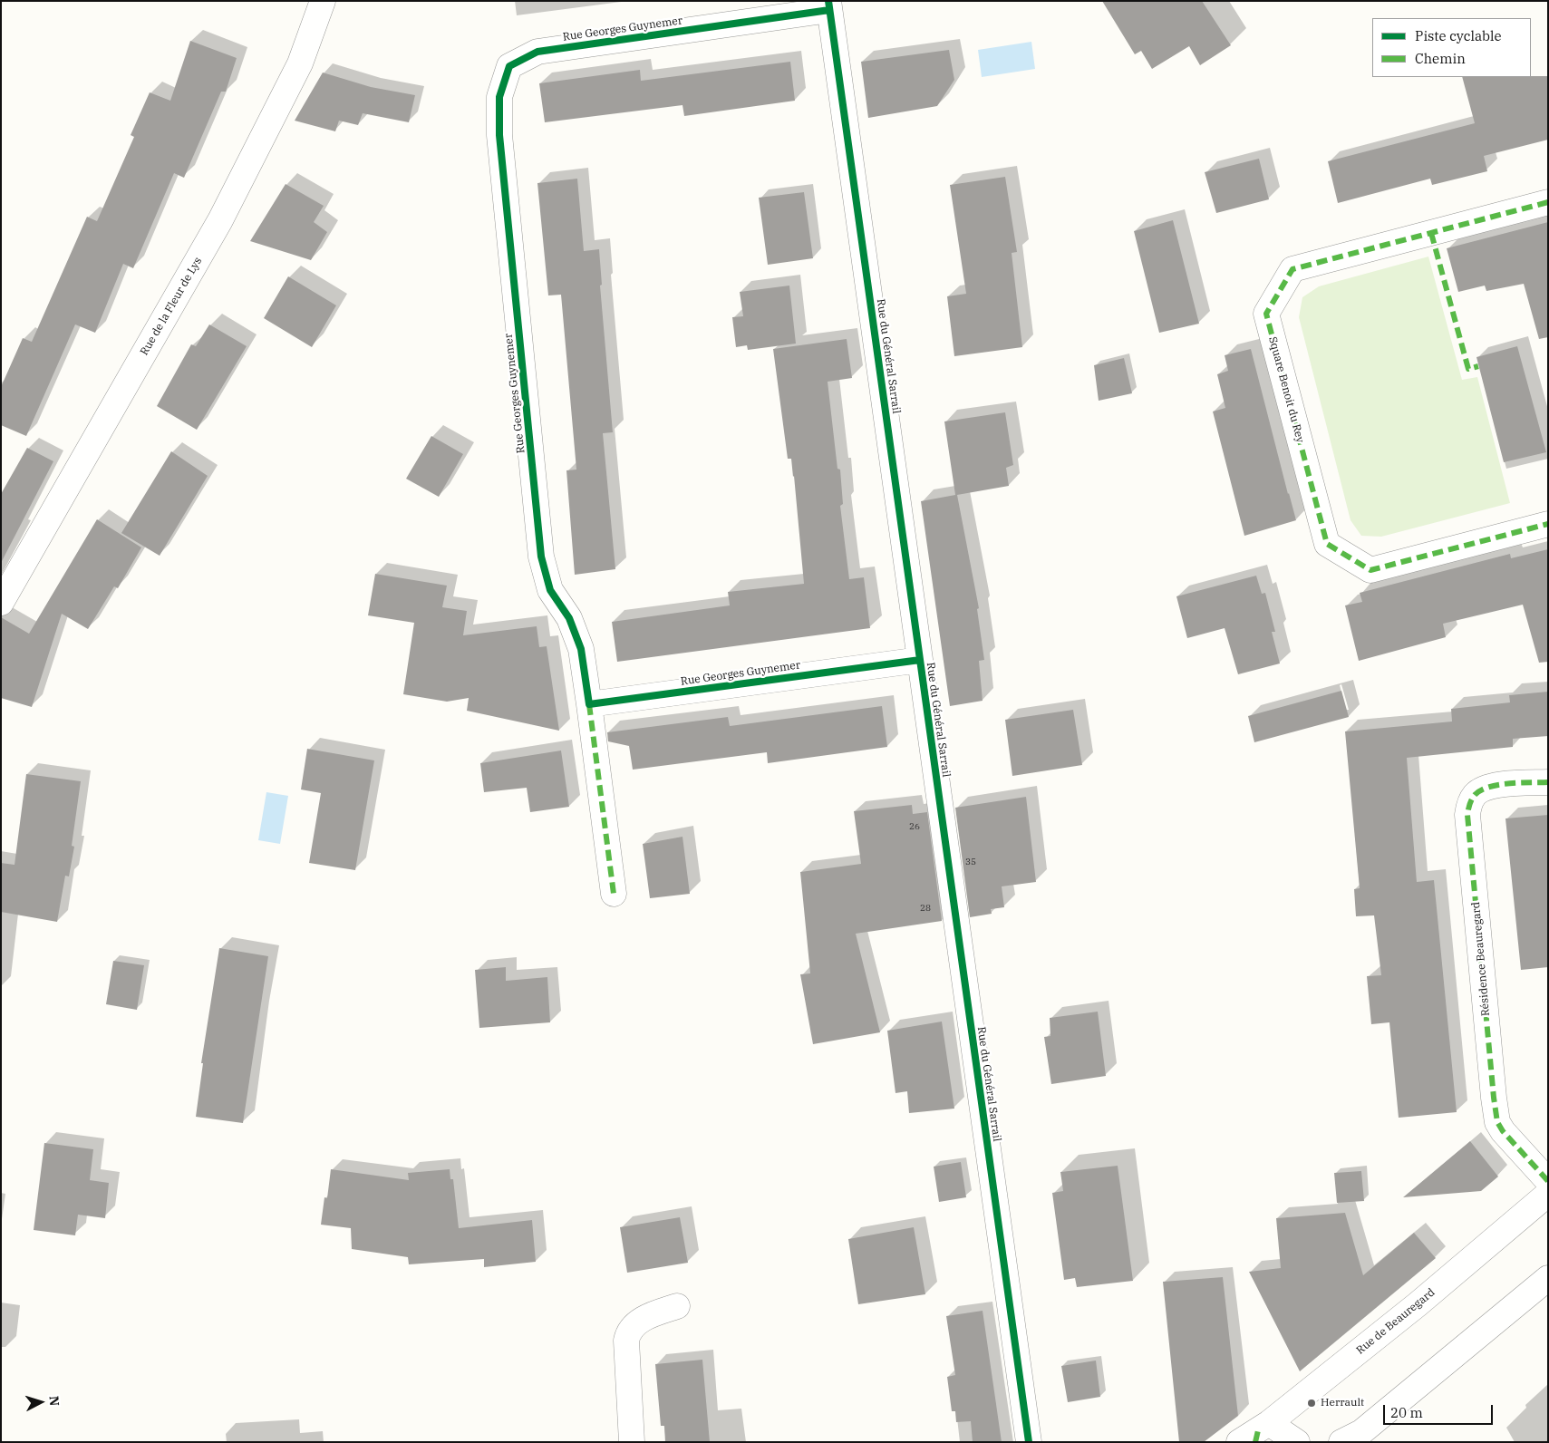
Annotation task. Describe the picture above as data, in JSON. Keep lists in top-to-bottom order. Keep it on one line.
{"streets":{"street":["Rue Georges Guynemer","Rue de la Fleur de Lys","Rue du Général Sarrail","Square Benoit du Rey","Résidence Beauregard","Rue de Beauregard"]},"crossings":[["Rue Georges Guynemer","Rue du Général Sarrail"]],"places":["Herrault"],"house_numbers":["26","35","28"],"legend":["Piste cyclable","Chemin"],"scale_bar":"20 m","north":"right"}
